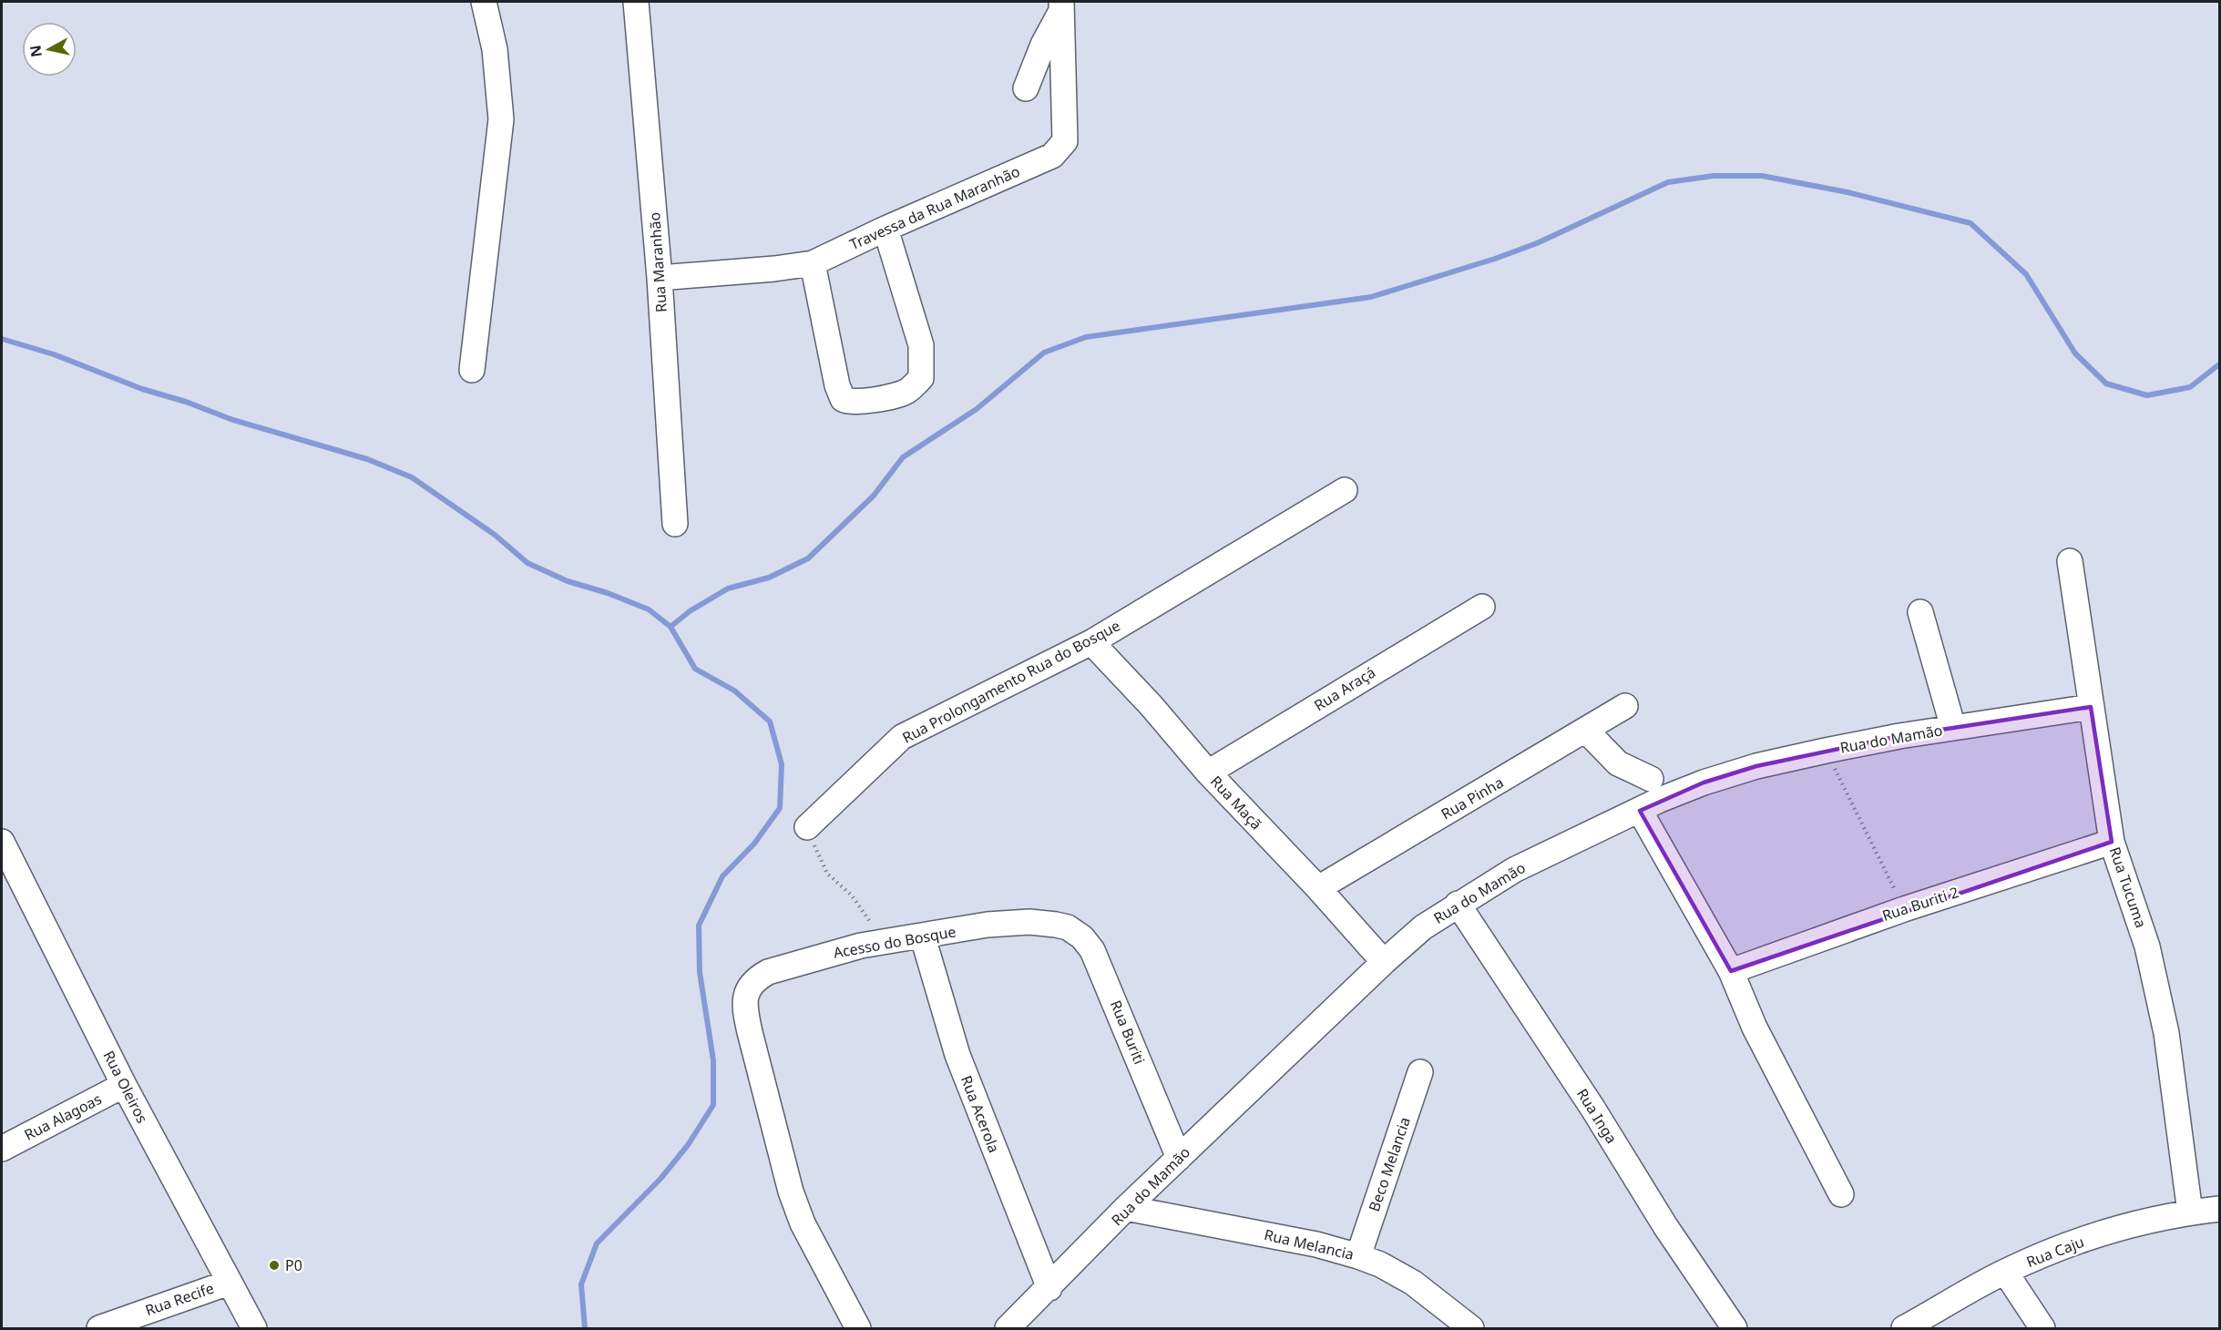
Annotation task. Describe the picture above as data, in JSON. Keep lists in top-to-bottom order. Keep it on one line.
{"streets":{"street":["Travessa da Rua Maranhão","Rua Maranhão","Rua Prolongamento Rua do Bosque","Rua Araçá","Rua do Mamão","Rua Pinha","Rua Maçã","Rua Tucuma","Rua Buriti 2","Acesso do Bosque","Rua Buriti","Rua Oleiros","Rua Acerola","Rua Inga","Rua Alagoas","Beco Melancia","Rua Melancia","Rua Caju","Rua Recife"]},"crossings":[["Travessa da Rua Maranhão","Rua Maranhão"],["Rua Prolongamento Rua do Bosque","Rua Maçã"],["Rua Araçá","Rua Maçã"],["Rua do Mamão","Rua Maçã"],["Rua do Mamão","Rua Tucuma"],["Rua do Mamão","Rua Buriti"],["Rua do Mamão","Rua Acerola"],["Rua do Mamão","Rua Inga"],["Rua do Mamão","Rua Melancia"],["Rua Pinha","Rua Maçã"],["Rua Tucuma","Rua Buriti 2"],["Rua Tucuma","Rua Caju"],["Acesso do Bosque","Rua Buriti"],["Acesso do Bosque","Rua Acerola"],["Rua Oleiros","Rua Alagoas"],["Rua Oleiros","Rua Recife"],["Beco Melancia","Rua Melancia"]],"places":["P0"],"north":"left"}
